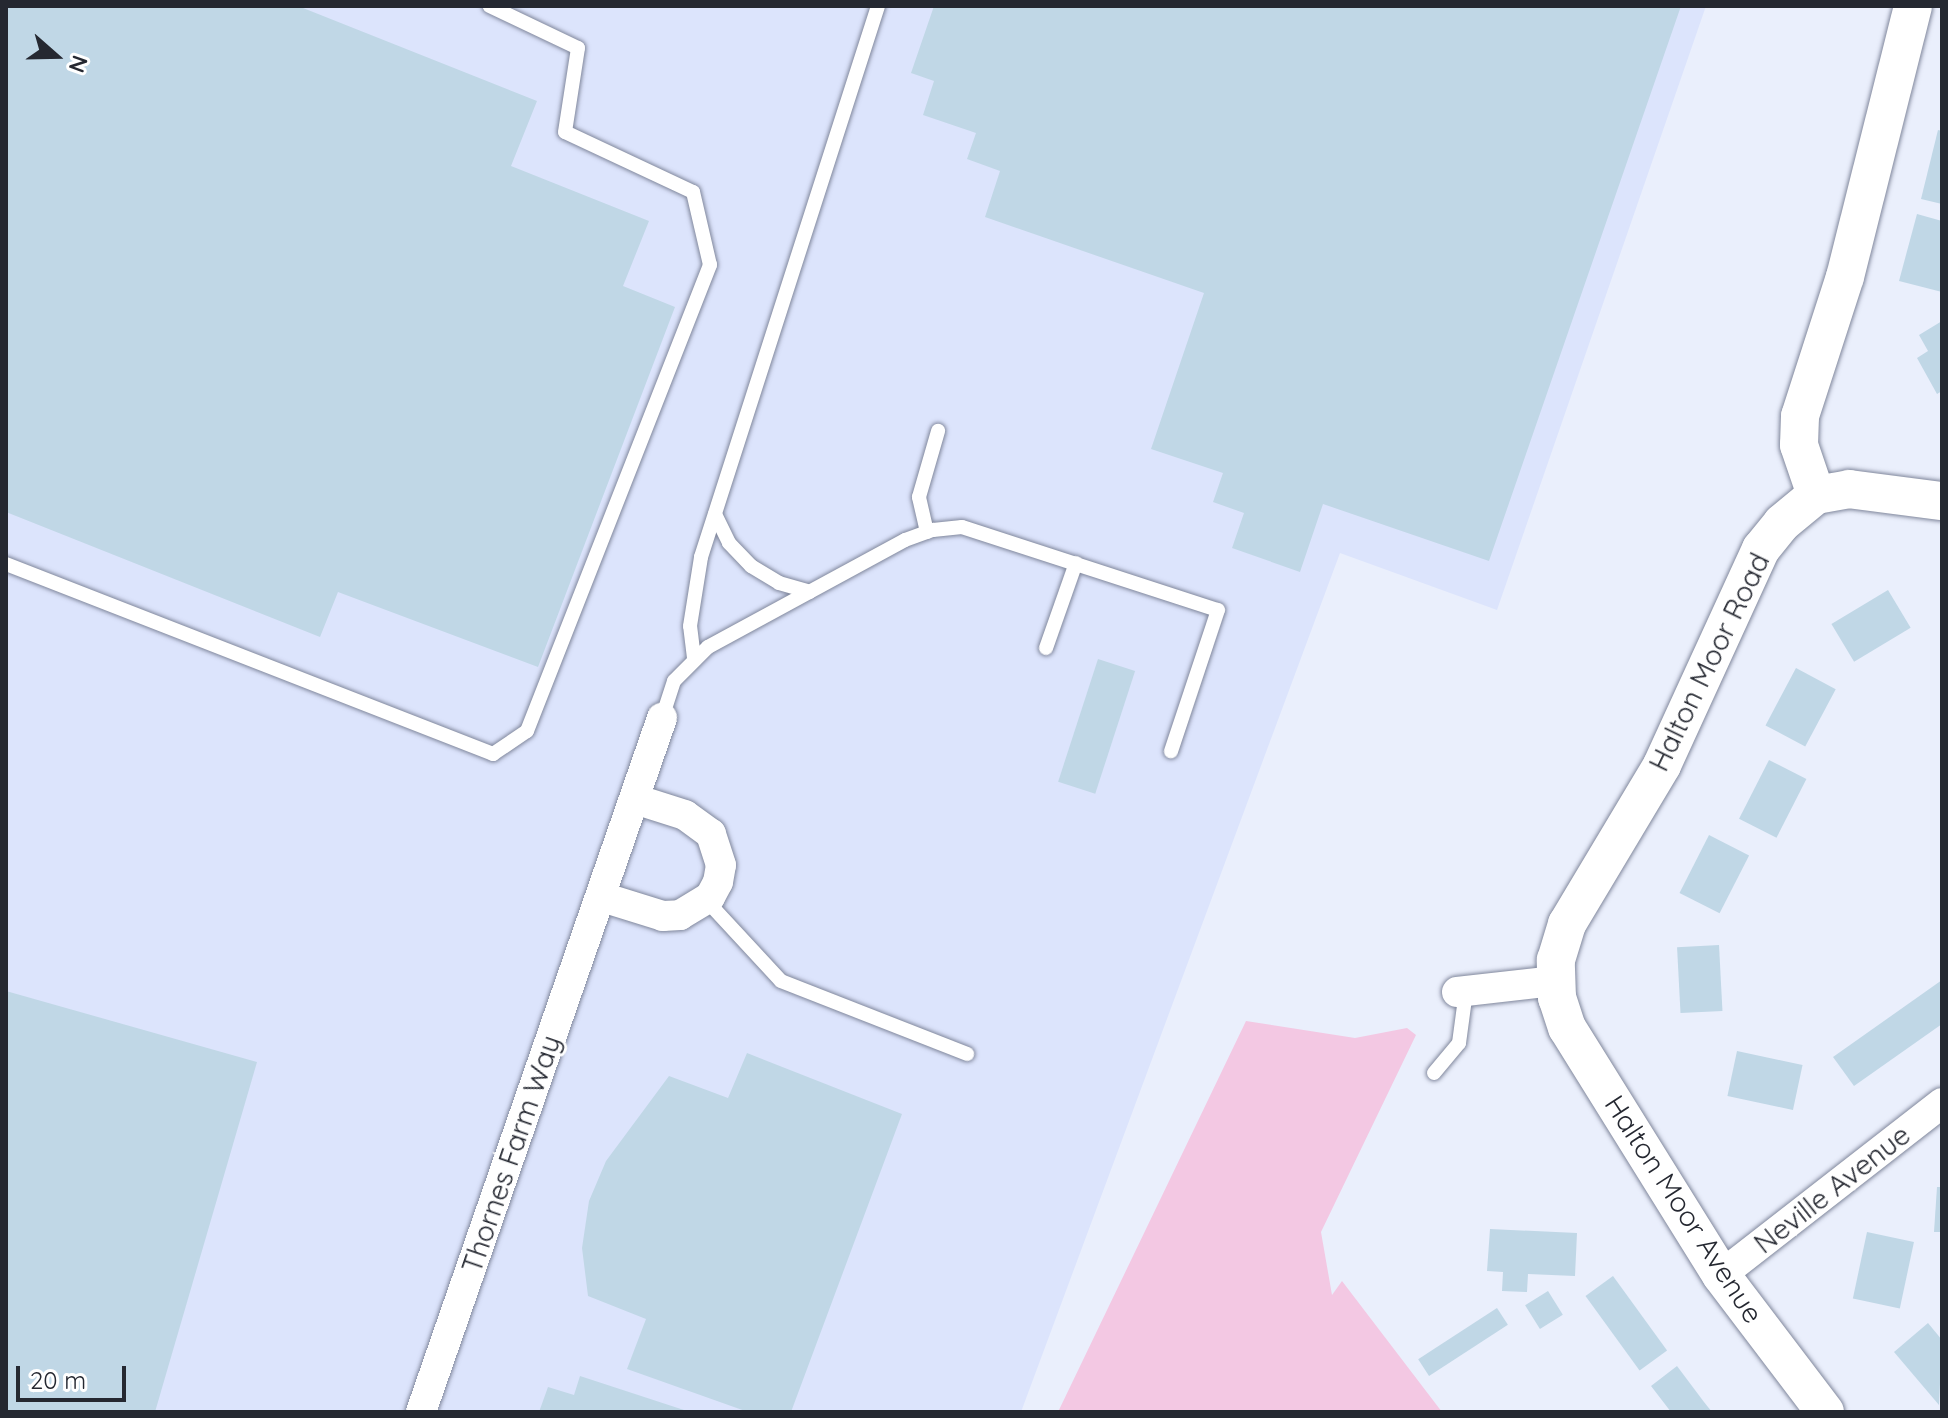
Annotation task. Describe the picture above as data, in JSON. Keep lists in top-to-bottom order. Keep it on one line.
{"streets":{"street":["Halton Moor Road","Thornes Farm Way","Neville Avenue","Halton Moor Avenue"]},"crossings":[["Halton Moor Road","Halton Moor Avenue"],["Neville Avenue","Halton Moor Avenue"]],"scale_bar":"20 m","north":"right"}
